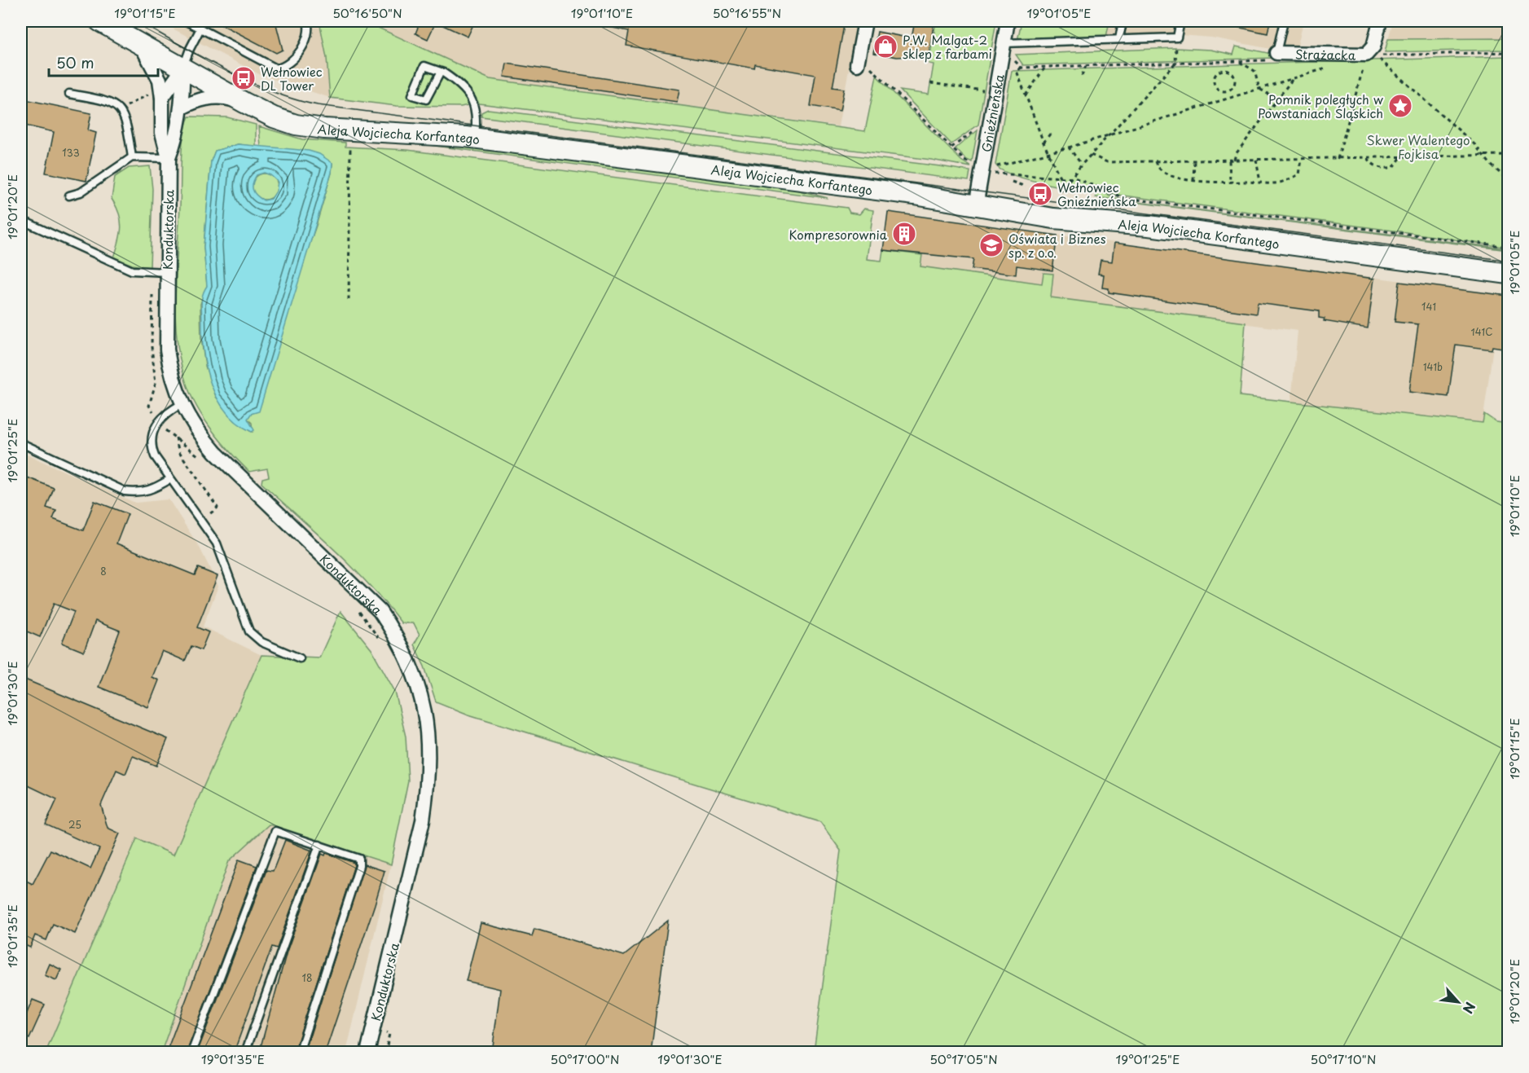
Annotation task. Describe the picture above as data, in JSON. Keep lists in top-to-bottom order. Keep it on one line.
{"streets":{"main road":["Aleja Wojciecha Korfantego"],"street":["Strażacka","Gnieźnieńska","Konduktorska"]},"crossings":[["Gnieźnieńska","Aleja Wojciecha Korfantego"],["Aleja Wojciecha Korfantego","Konduktorska"]],"parks":["Skwer Walentego Fojkisa"],"places":{"shop":["P.W. Malgat-2 sklep z farbami"],"bus stop":["Wełnowiec DL Tower","Wełnowiec Gnieźnieńska"],"place":["Pomnik poległych w Powstaniach Śląskich"],"building":["Kompresorownia"],"school or university":["Oświata i Biznes sp. z o.o."]},"house_numbers":["133","141","141C","141b","8","25","18"],"scale_bar":"50 m","north":"bottom right","coordinates":["19°01'15\"E","50°16'50\"N","19°01'10\"E","50°16'55\"N","19°01'05\"E","19°01'20\"E","19°01'25\"E","19°01'30\"E","19°01'35\"E","50°17'00\"N","50°17'05\"N","50°17'10\"N"]}
